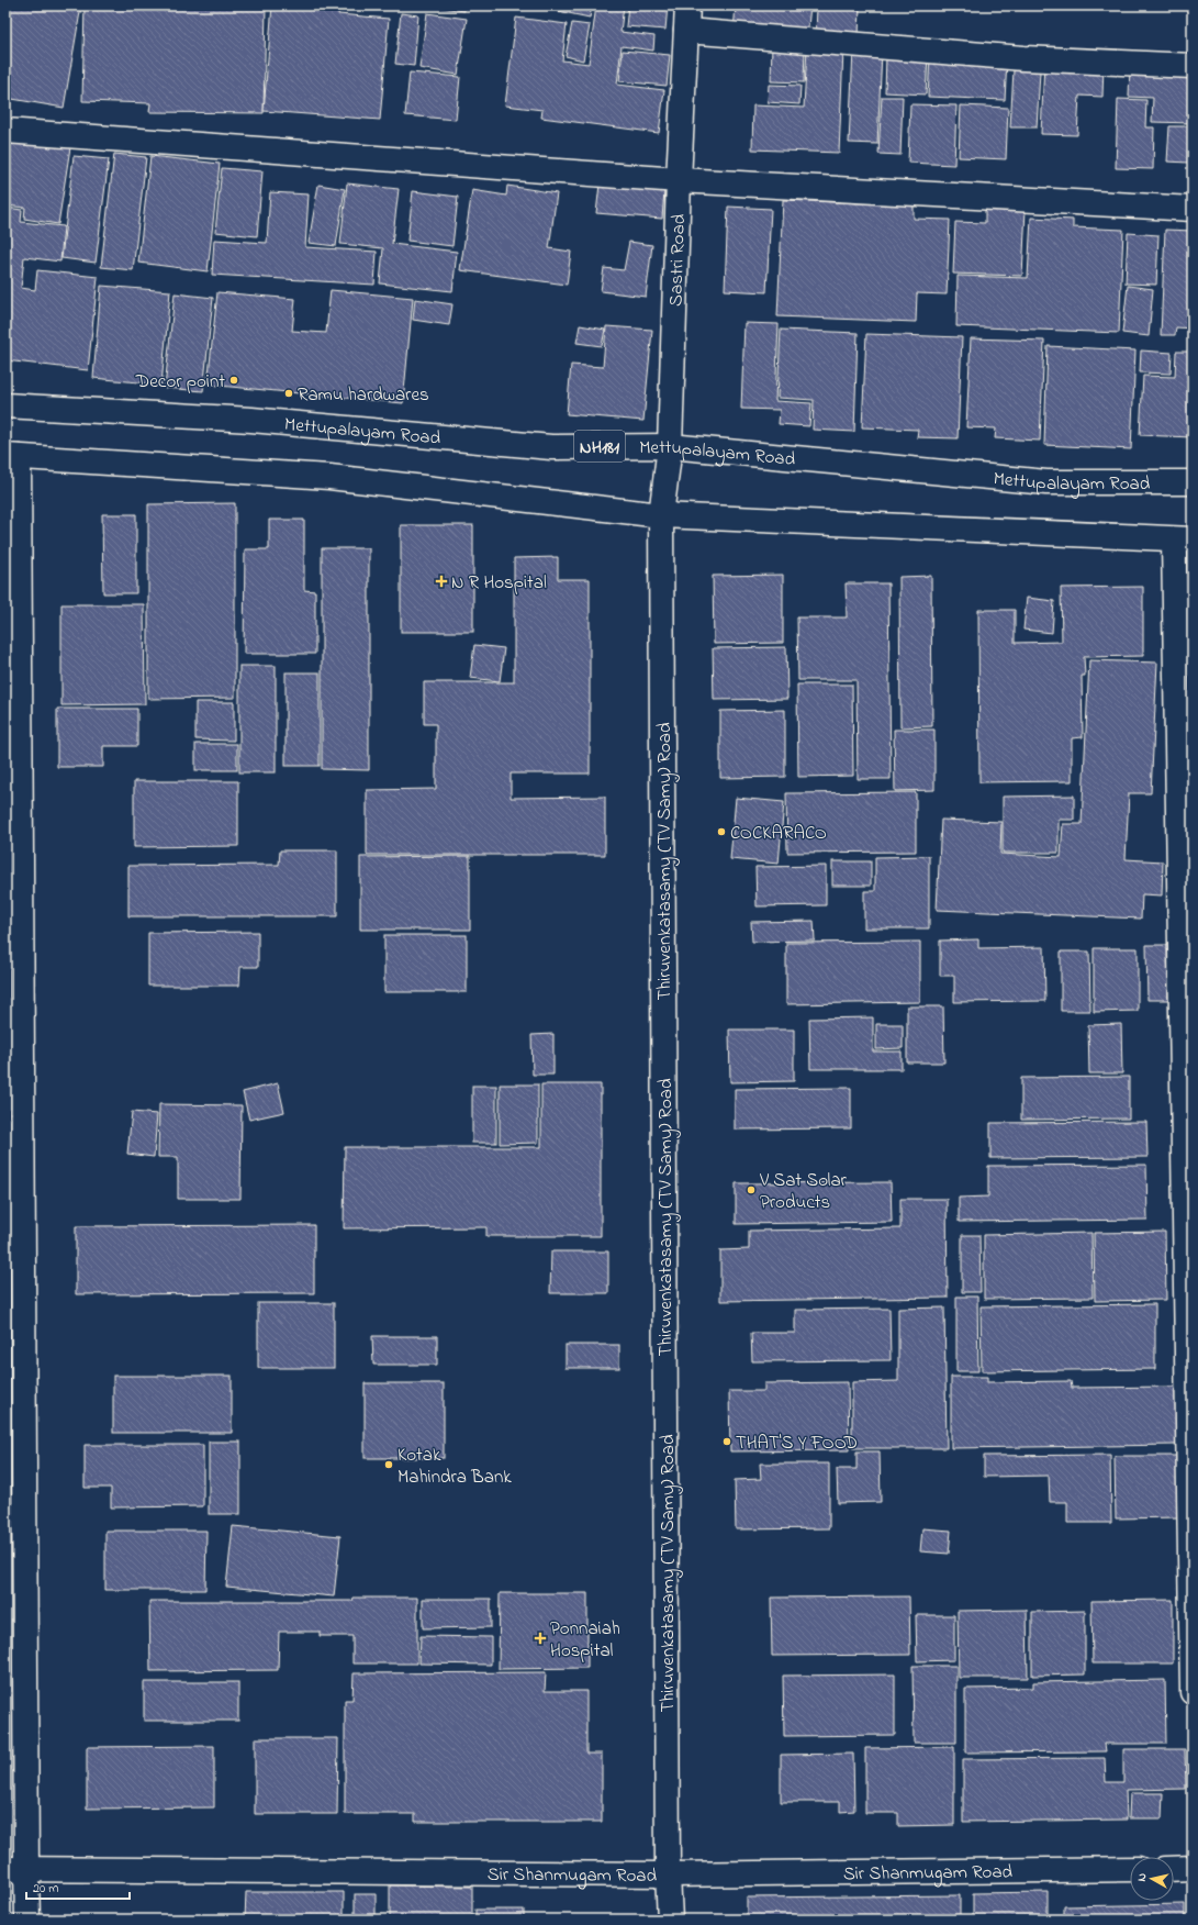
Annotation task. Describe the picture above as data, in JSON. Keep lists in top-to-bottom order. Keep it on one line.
{"streets":{"main road":["Sastri Road","Mettupalayam Road","NH181","Thiruvenkatasamy (TV Samy) Road","Sir Shanmugam Road"]},"crossings":[["Sastri Road","Mettupalayam Road"],["Sastri Road","Thiruvenkatasamy (TV Samy) Road"],["Thiruvenkatasamy (TV Samy) Road","Sir Shanmugam Road"]],"places":{"other":["Decor point","Ramu hardwares","COCKARACO","V Sat Solar Products","THAT'S Y FOOD","Kotak Mahindra Bank"],"health":["N R Hospital","Ponnaiah Hospital"]},"scale_bar":"20 m","north":"left"}
